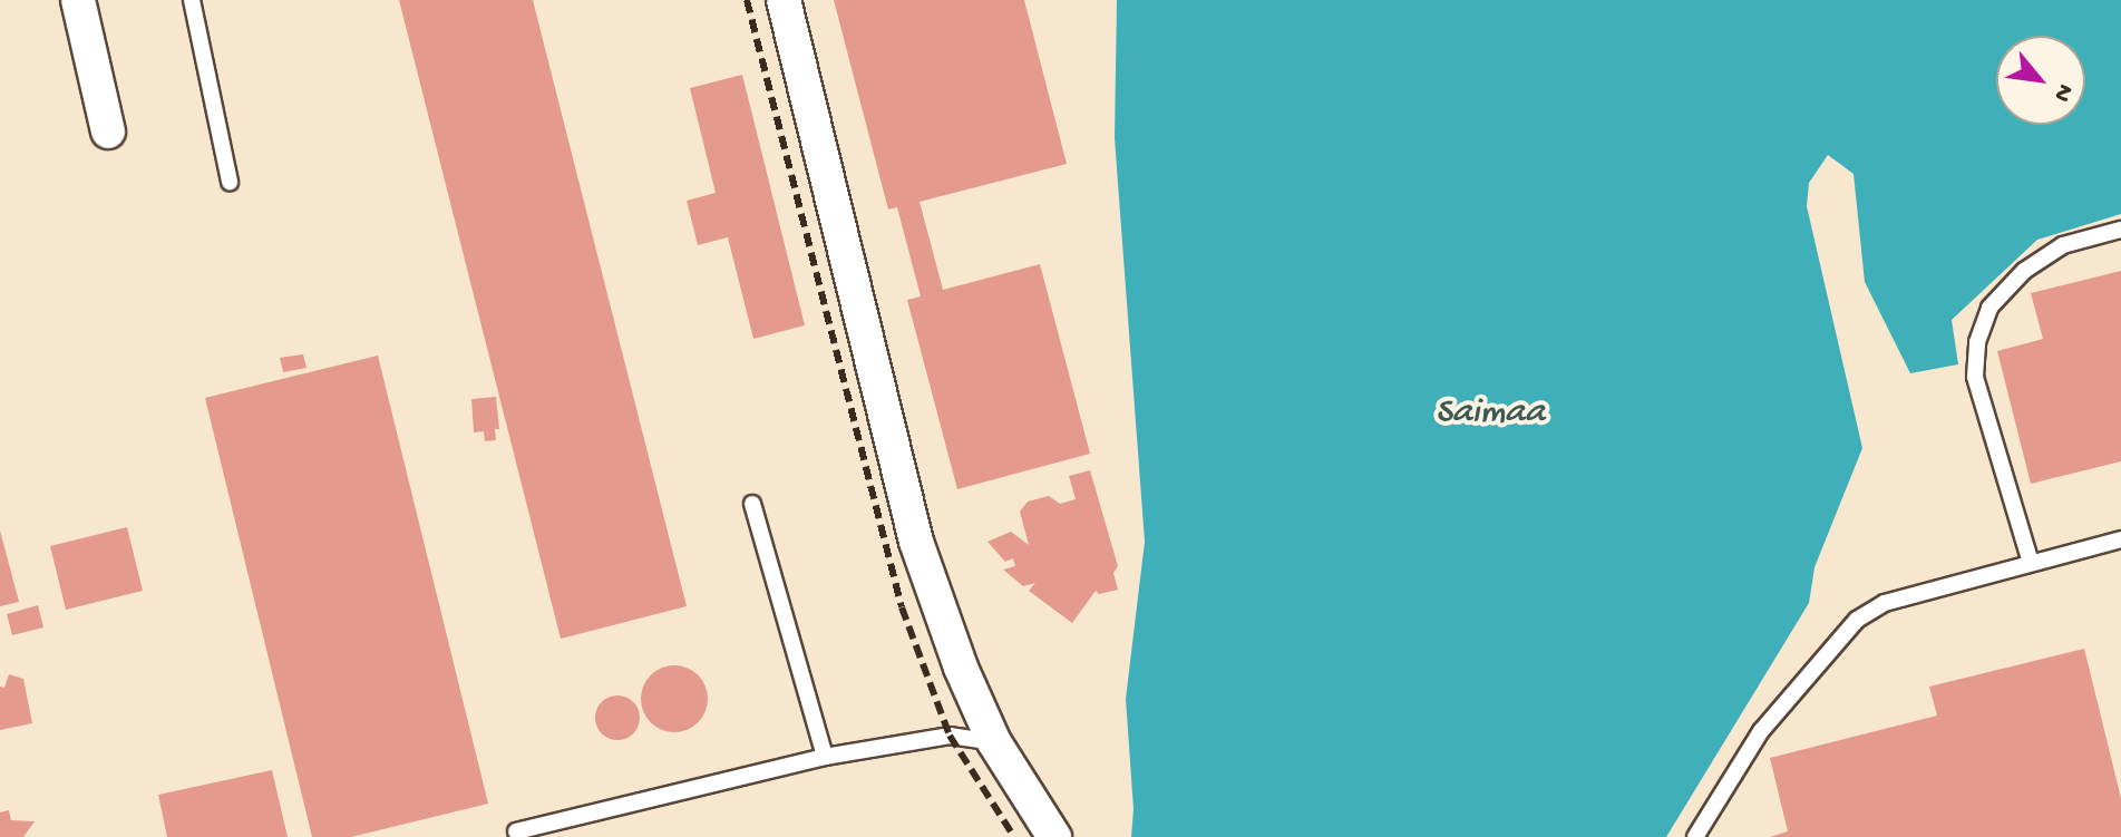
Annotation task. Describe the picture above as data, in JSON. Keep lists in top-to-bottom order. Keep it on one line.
{"water":["Saimaa"],"north":"bottom right"}
